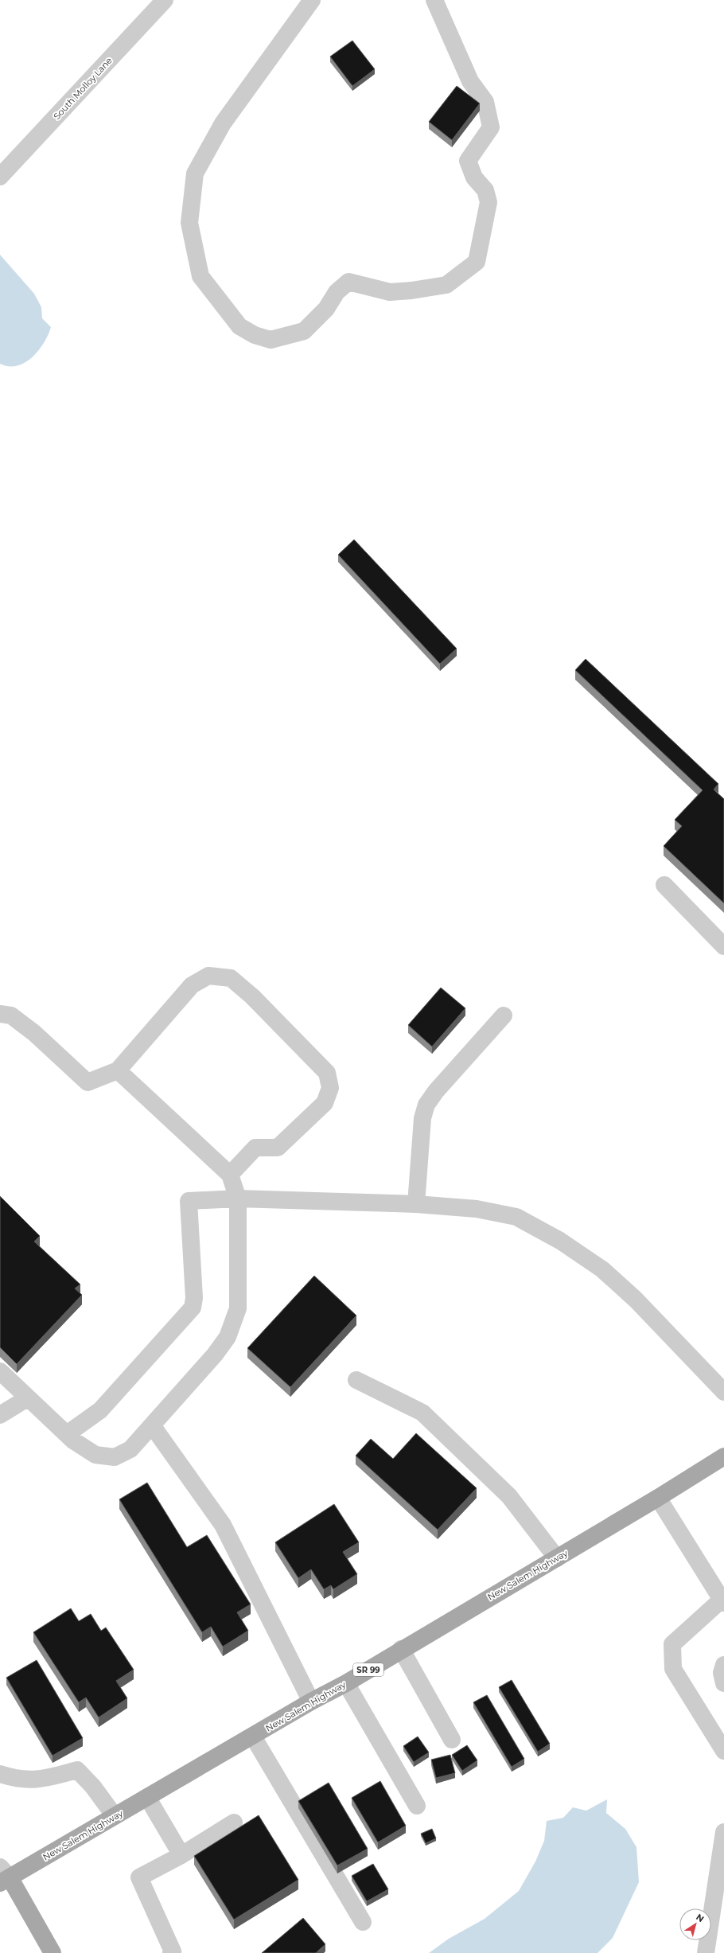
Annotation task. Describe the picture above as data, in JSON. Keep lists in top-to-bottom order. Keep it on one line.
{"streets":{"main road":["New Salem Highway","SR 99"],"street":["South Molloy Lane"]},"north":"top right"}
